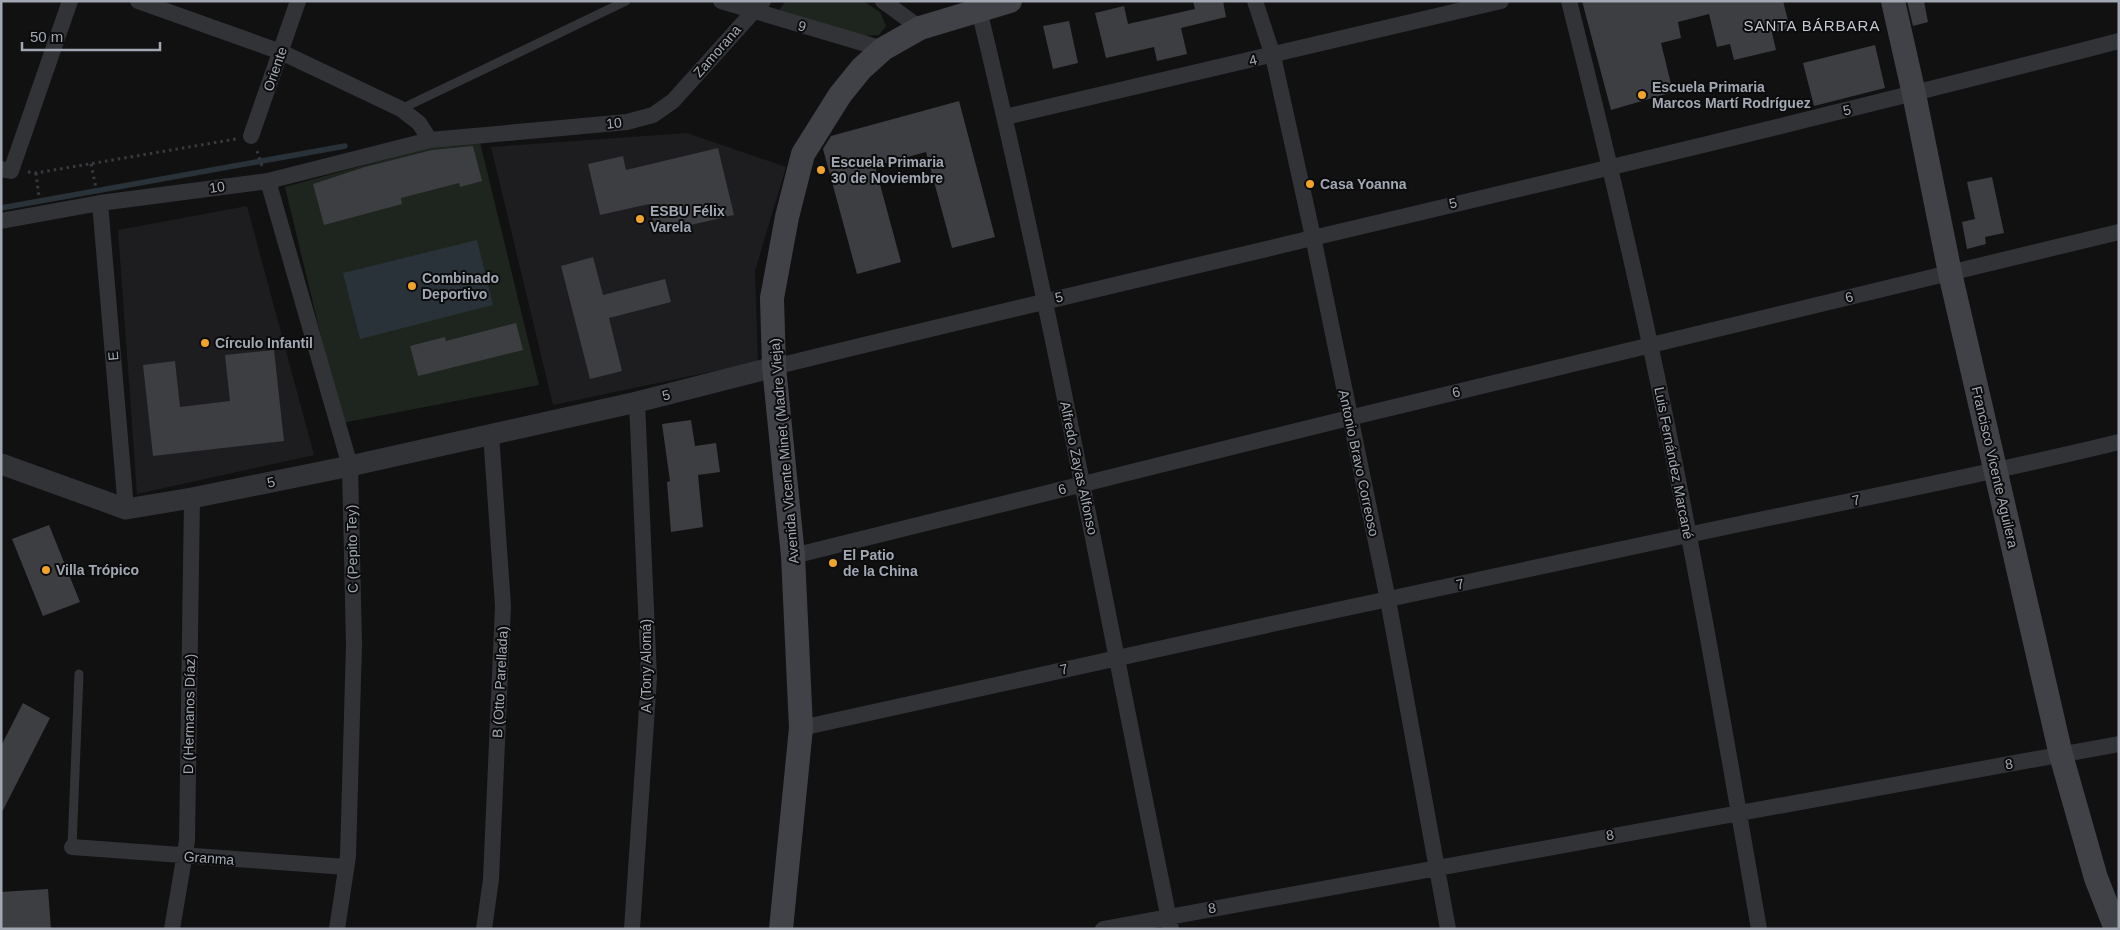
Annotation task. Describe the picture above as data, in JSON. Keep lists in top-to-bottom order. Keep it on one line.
{"streets":{"main road":["Avenida Vicente Minet (Madre Vieja)","Francisco Vicente Aguilera"],"street":["9","Zamorana","4","Oriente","5","10","6","E","Antonio Bravo Correoso","Luis Fernández Marcané","Alfredo Zayas Alfonso","7","C (Pepito Tey)","A (Tony Alomá)","B (Otto Parellada)","D (Hermanos Díaz)","8","Granma"]},"crossings":[["9","Zamorana"],["9","Avenida Vicente Minet (Madre Vieja)"],["Zamorana","10"],["4","Antonio Bravo Correoso"],["4","Alfredo Zayas Alfonso"],["5","E"],["5","Avenida Vicente Minet (Madre Vieja)"],["5","Antonio Bravo Correoso"],["5","Luis Fernández Marcané"],["5","Francisco Vicente Aguilera"],["5","Alfredo Zayas Alfonso"],["5","C (Pepito Tey)"],["5","A (Tony Alomá)"],["5","B (Otto Parellada)"],["5","D (Hermanos Díaz)"],["10","E"],["10","C (Pepito Tey)"],["6","Avenida Vicente Minet (Madre Vieja)"],["6","Antonio Bravo Correoso"],["6","Luis Fernández Marcané"],["6","Francisco Vicente Aguilera"],["6","Alfredo Zayas Alfonso"],["Avenida Vicente Minet (Madre Vieja)","Alfredo Zayas Alfonso"],["Avenida Vicente Minet (Madre Vieja)","7"],["Antonio Bravo Correoso","7"],["Antonio Bravo Correoso","8"],["Luis Fernández Marcané","7"],["Luis Fernández Marcané","8"],["Francisco Vicente Aguilera","7"],["Francisco Vicente Aguilera","8"],["Alfredo Zayas Alfonso","7"],["Alfredo Zayas Alfonso","8"],["C (Pepito Tey)","Granma"],["D (Hermanos Díaz)","Granma"]],"districts":["SANTA BÁRBARA"],"places":["Escuela Primaria Marcos Martí Rodríguez","Escuela Primaria 30 de Noviembre","Casa Yoanna","ESBU Félix Varela","Combinado Deportivo","Círculo Infantil","El Patio de la China","Villa Trópico"],"scale_bar":"50 m"}
